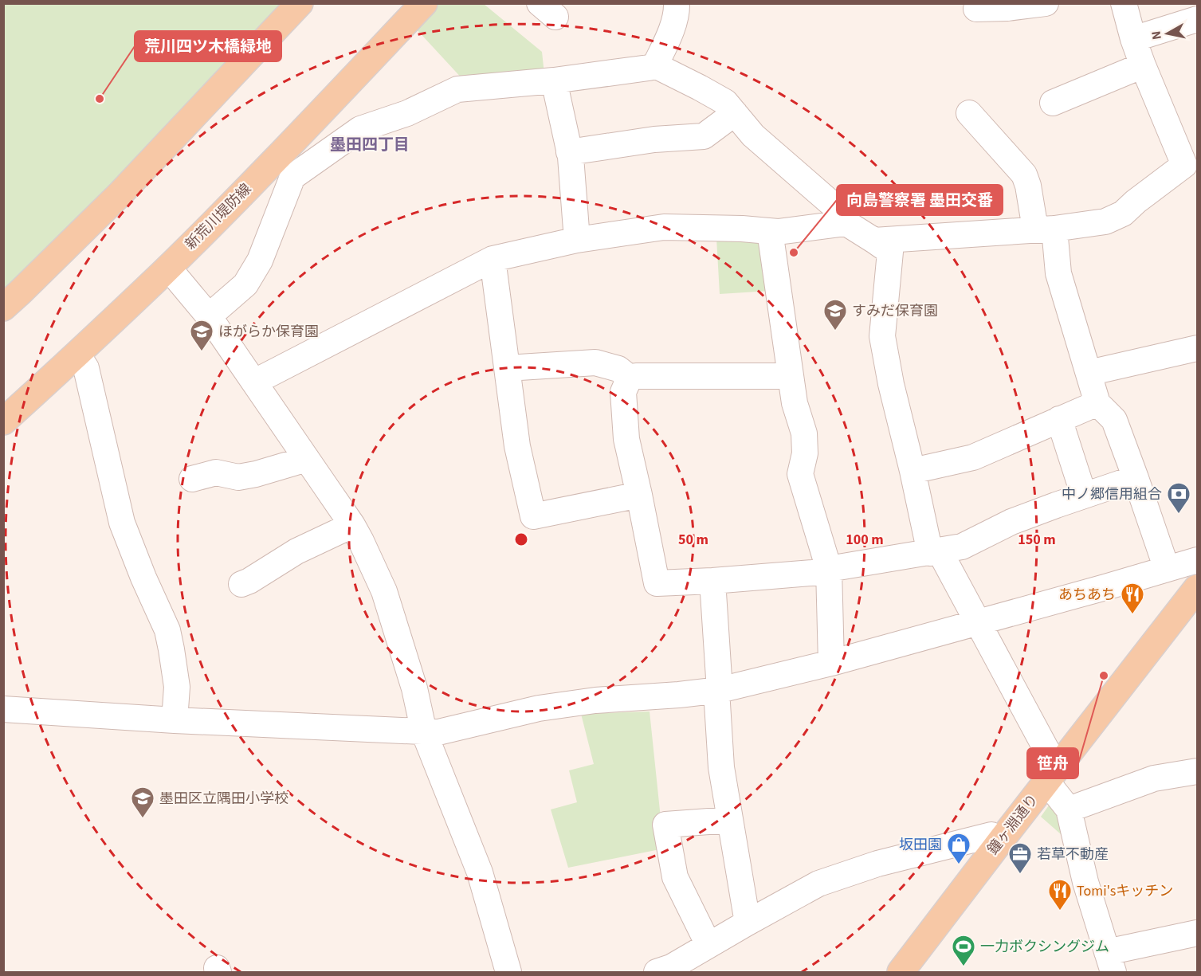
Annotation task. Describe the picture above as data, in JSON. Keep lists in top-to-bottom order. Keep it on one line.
{"streets":{"main road":["新荒川堤防線","鐘ヶ淵通り"]},"districts":["墨田四丁目"],"places":{"other":["荒川四ツ木橋緑地","向島警察署 墨田交番","笹舟"],"school or university":["すみだ保育園","ほがらか保育園","墨田区立隅田小学校"],"bank":["中ノ郷信用組合"],"restaurant":["あちあち","Tomi'sキッチン"],"shop":["坂田園"],"office":["若草不動産"],"sports":["一力ボクシングジム"]},"north":"left","rings":["50 m","100 m","150 m"]}
